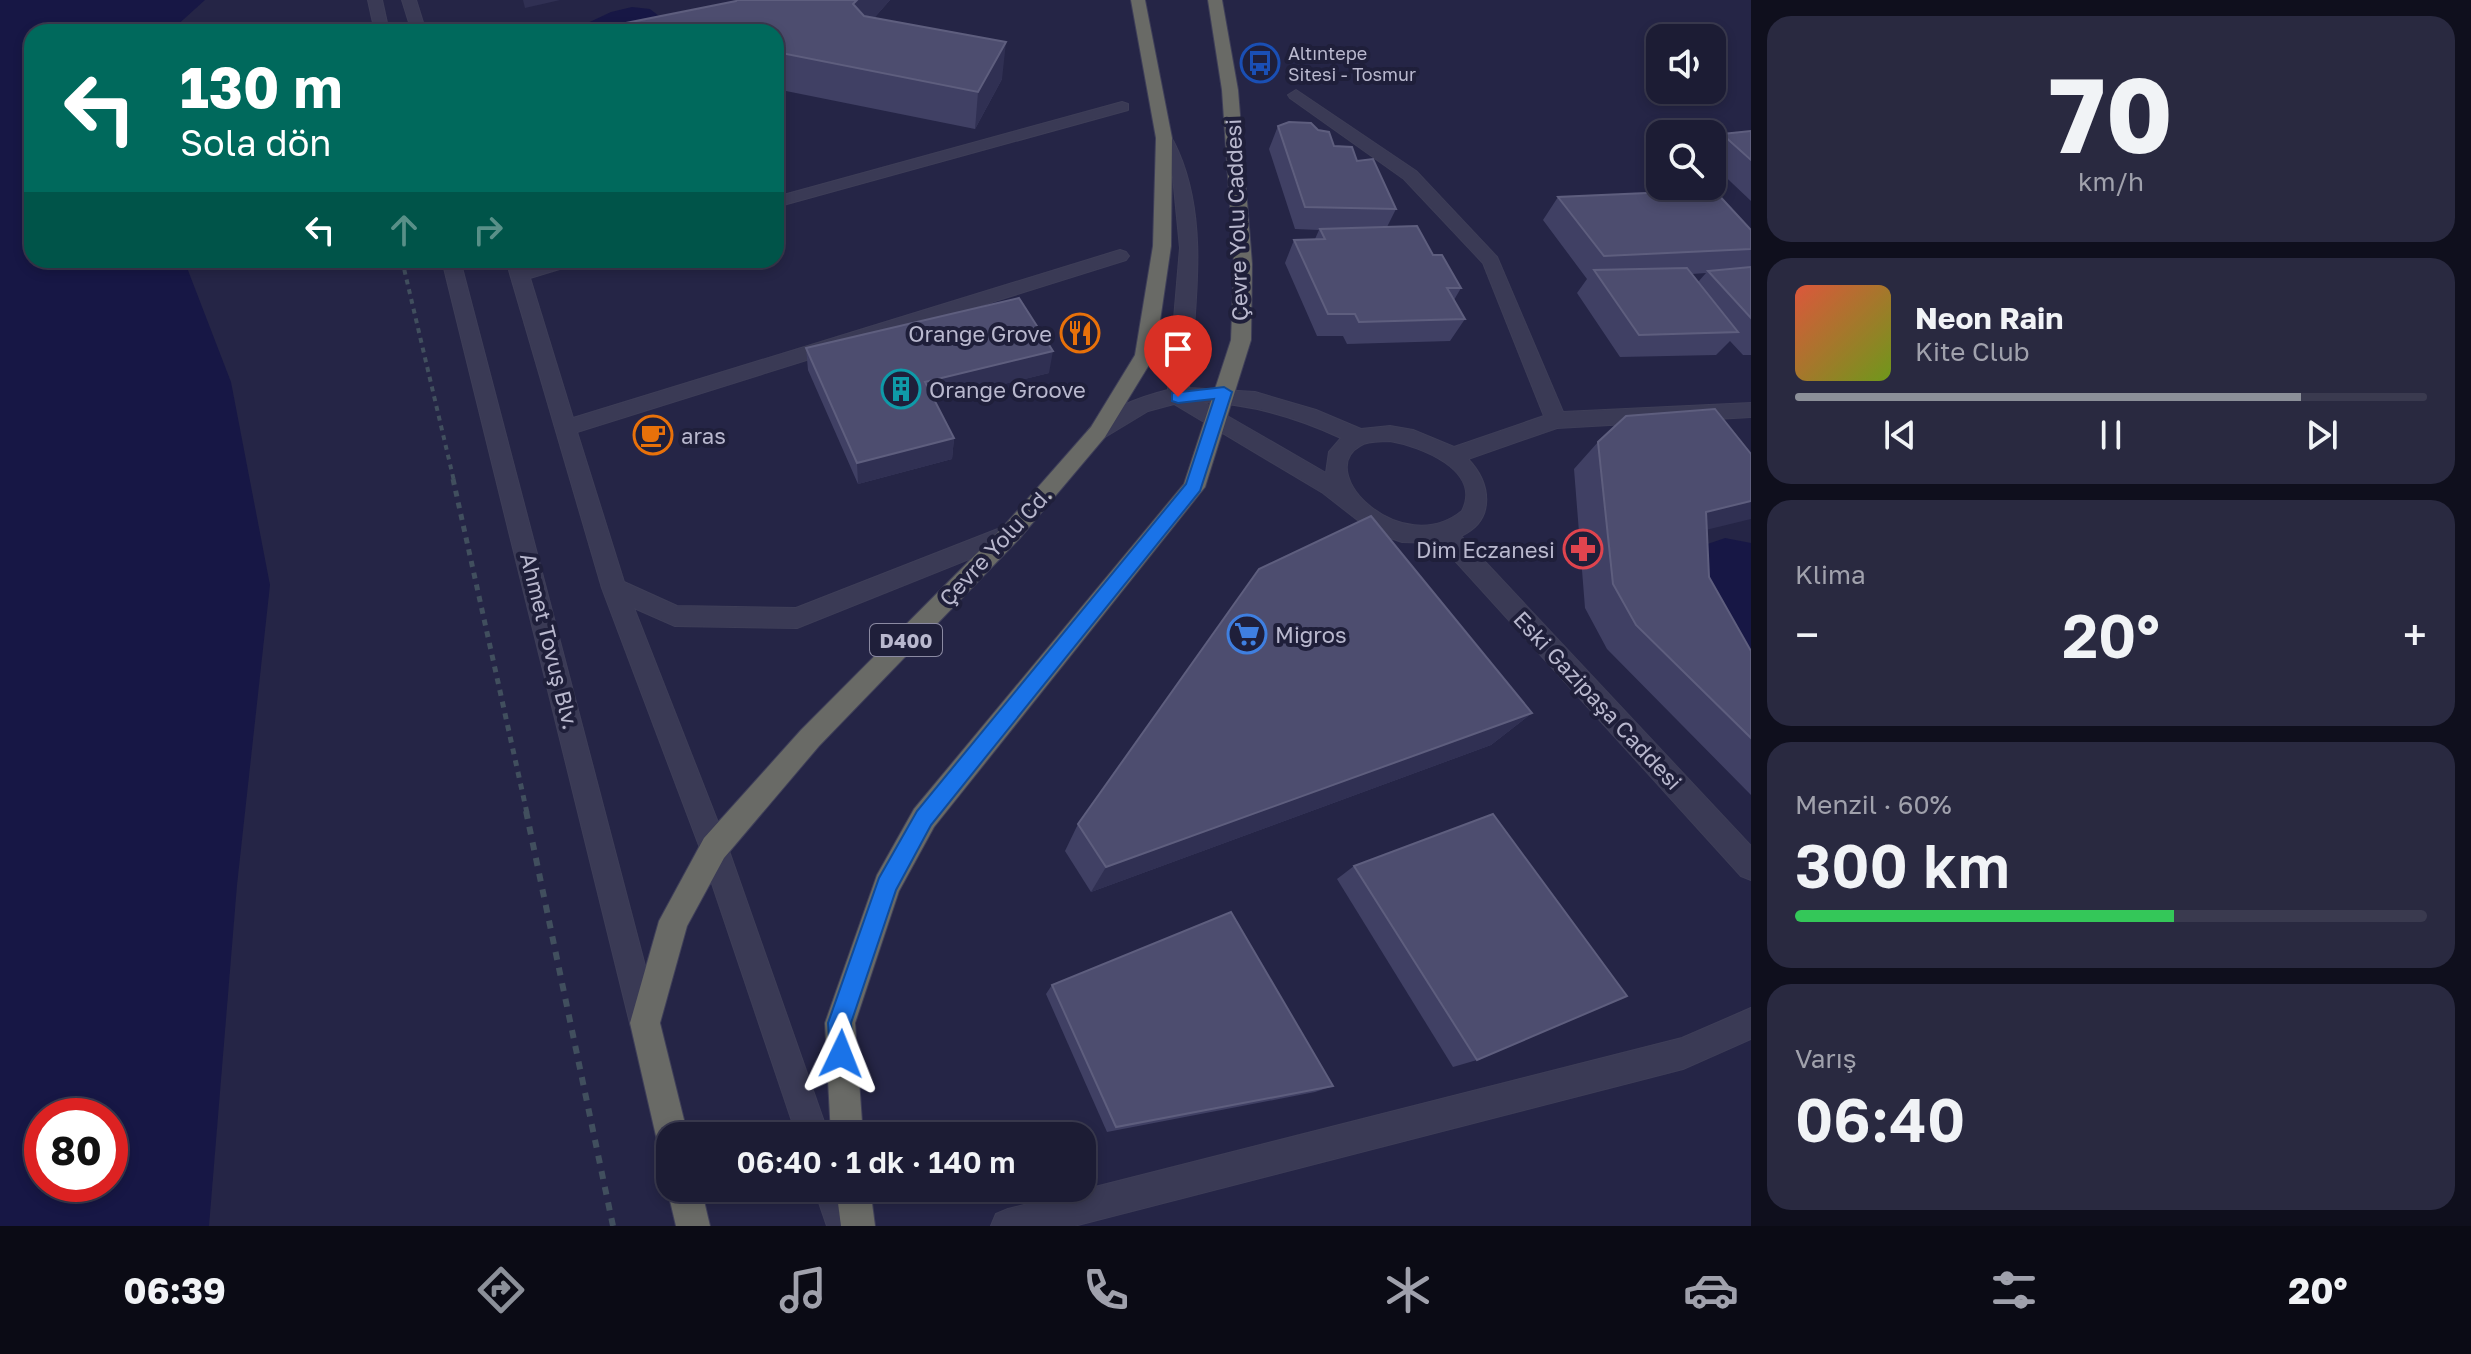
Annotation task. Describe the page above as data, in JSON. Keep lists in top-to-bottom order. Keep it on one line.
{"streets":{"highway":["Çevre Yolu Caddesi","Çevre Yolu Cd.","D400"],"street":["Ahmet Tovuş Blv.","Eski Gazipaşa Caddesi"]},"crossings":[["Çevre Yolu Cd.","D400"],["Çevre Yolu Cd.","Ahmet Tovuş Blv."],["D400","Ahmet Tovuş Blv."]],"places":{"bus stop":["Altıntepe Sitesi - Tosmur"],"restaurant":["Orange Grove"],"building":["Orange Groove"],"cafe":["aras"],"pharmacy":["Dim Eczanesi"],"supermarket":["Migros"]},"page":{"tile":[["70","km/h"],"Klima",["Menzil · 60%","300 km"],["Varış","06:40"]],"turn":["130 m","Sola dön"],"song":["Neon Rain","Kite Club"],"heat":["−","20°","+"],"limit":"80","trip":"06:40 · 1 dk · 140 m","tabs":["06:39","20°"]}}
